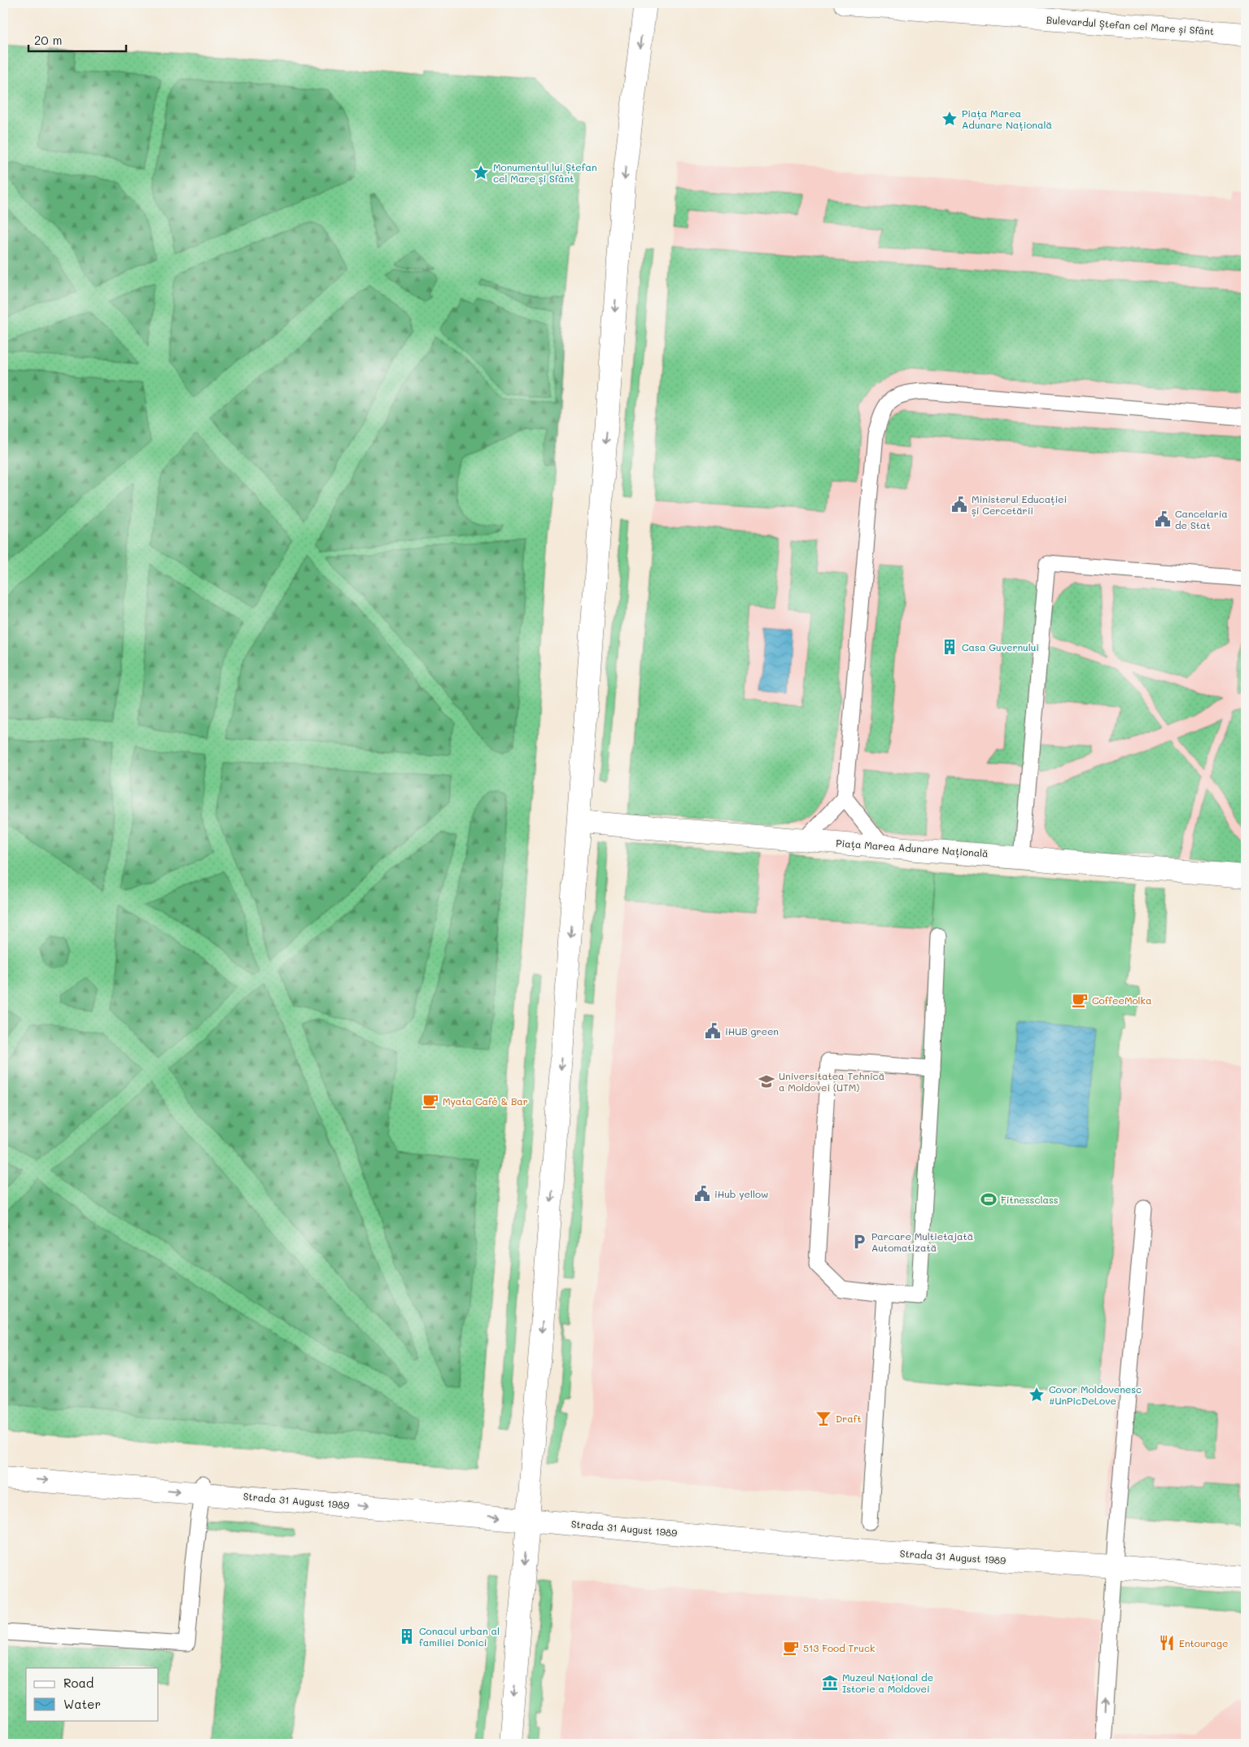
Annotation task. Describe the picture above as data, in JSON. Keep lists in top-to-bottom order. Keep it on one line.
{"streets":{"main road":["Bulevardul Ștefan cel Mare și Sfânt","Piața Marea Adunare Națională","Strada 31 August 1989"]},"one_way":["Strada 31 August 1989"],"places":{"place":["Piața Marea Adunare Națională","Monumentul lui Ștefan cel Mare și Sfânt","Covor Moldovenesc #UnPicDeLove"],"public building":["Ministerul Educației și Cercetării","Cancelaria de Stat","iHUB green","iHub yellow"],"building":["Casa Guvernului","Conacul urban al familiei Donici"],"cafe":["CoffeeMolka","Myata Café & Bar","513 Food Truck"],"school or university":["Universitatea Tehnică a Moldovei (UTM)"],"sports":["Fitnessclass"],"parking":["Parcare Multietajată Automatizată"],"bar":["Draft"],"restaurant":["Entourage"],"museum":["Muzeul Național de Istorie a Moldovei"]},"legend":["Road","Water"],"scale_bar":"20 m"}
